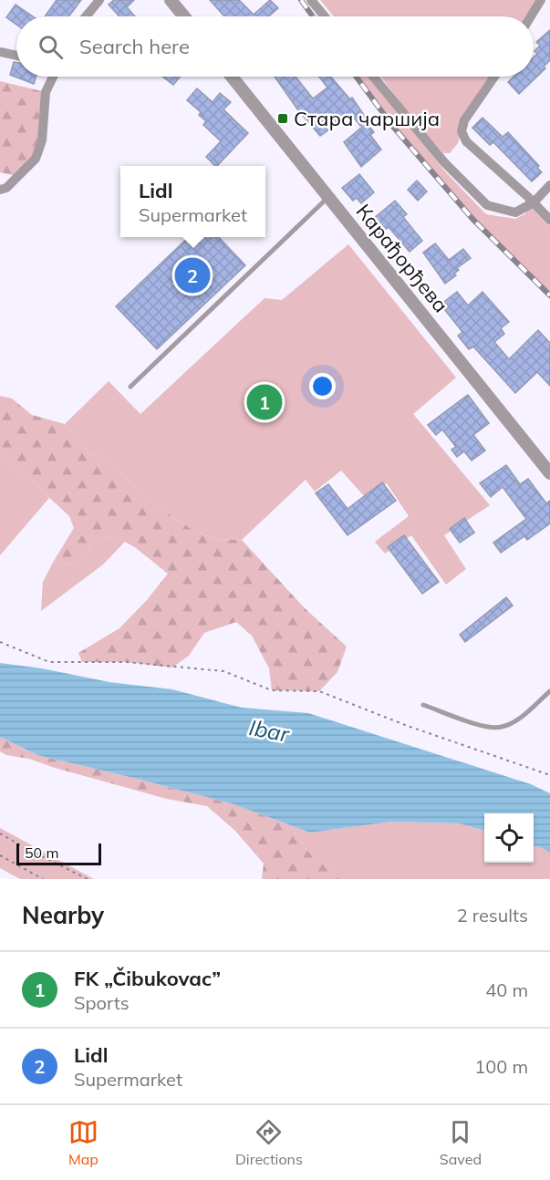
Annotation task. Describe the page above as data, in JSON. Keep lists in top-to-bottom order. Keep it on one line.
{"streets":{"street":["Карађорђева"]},"water":["Ibar"],"places":{"transit":["Стара чаршија"]},"scale_bar":"50 m","page":{"search":"Search here","popup":["Lidl","Supermarket"],"pins":["2","1"],"scale":"50 m","heading":["Nearby","2 results"],"list":[{"mark":"1","name":"FK „Čibukovac”","note":"Sports","value":"40 m"},{"mark":"2","name":"Lidl","note":"Supermarket","value":"100 m"}],"nav":["Map","Directions","Saved"]}}
